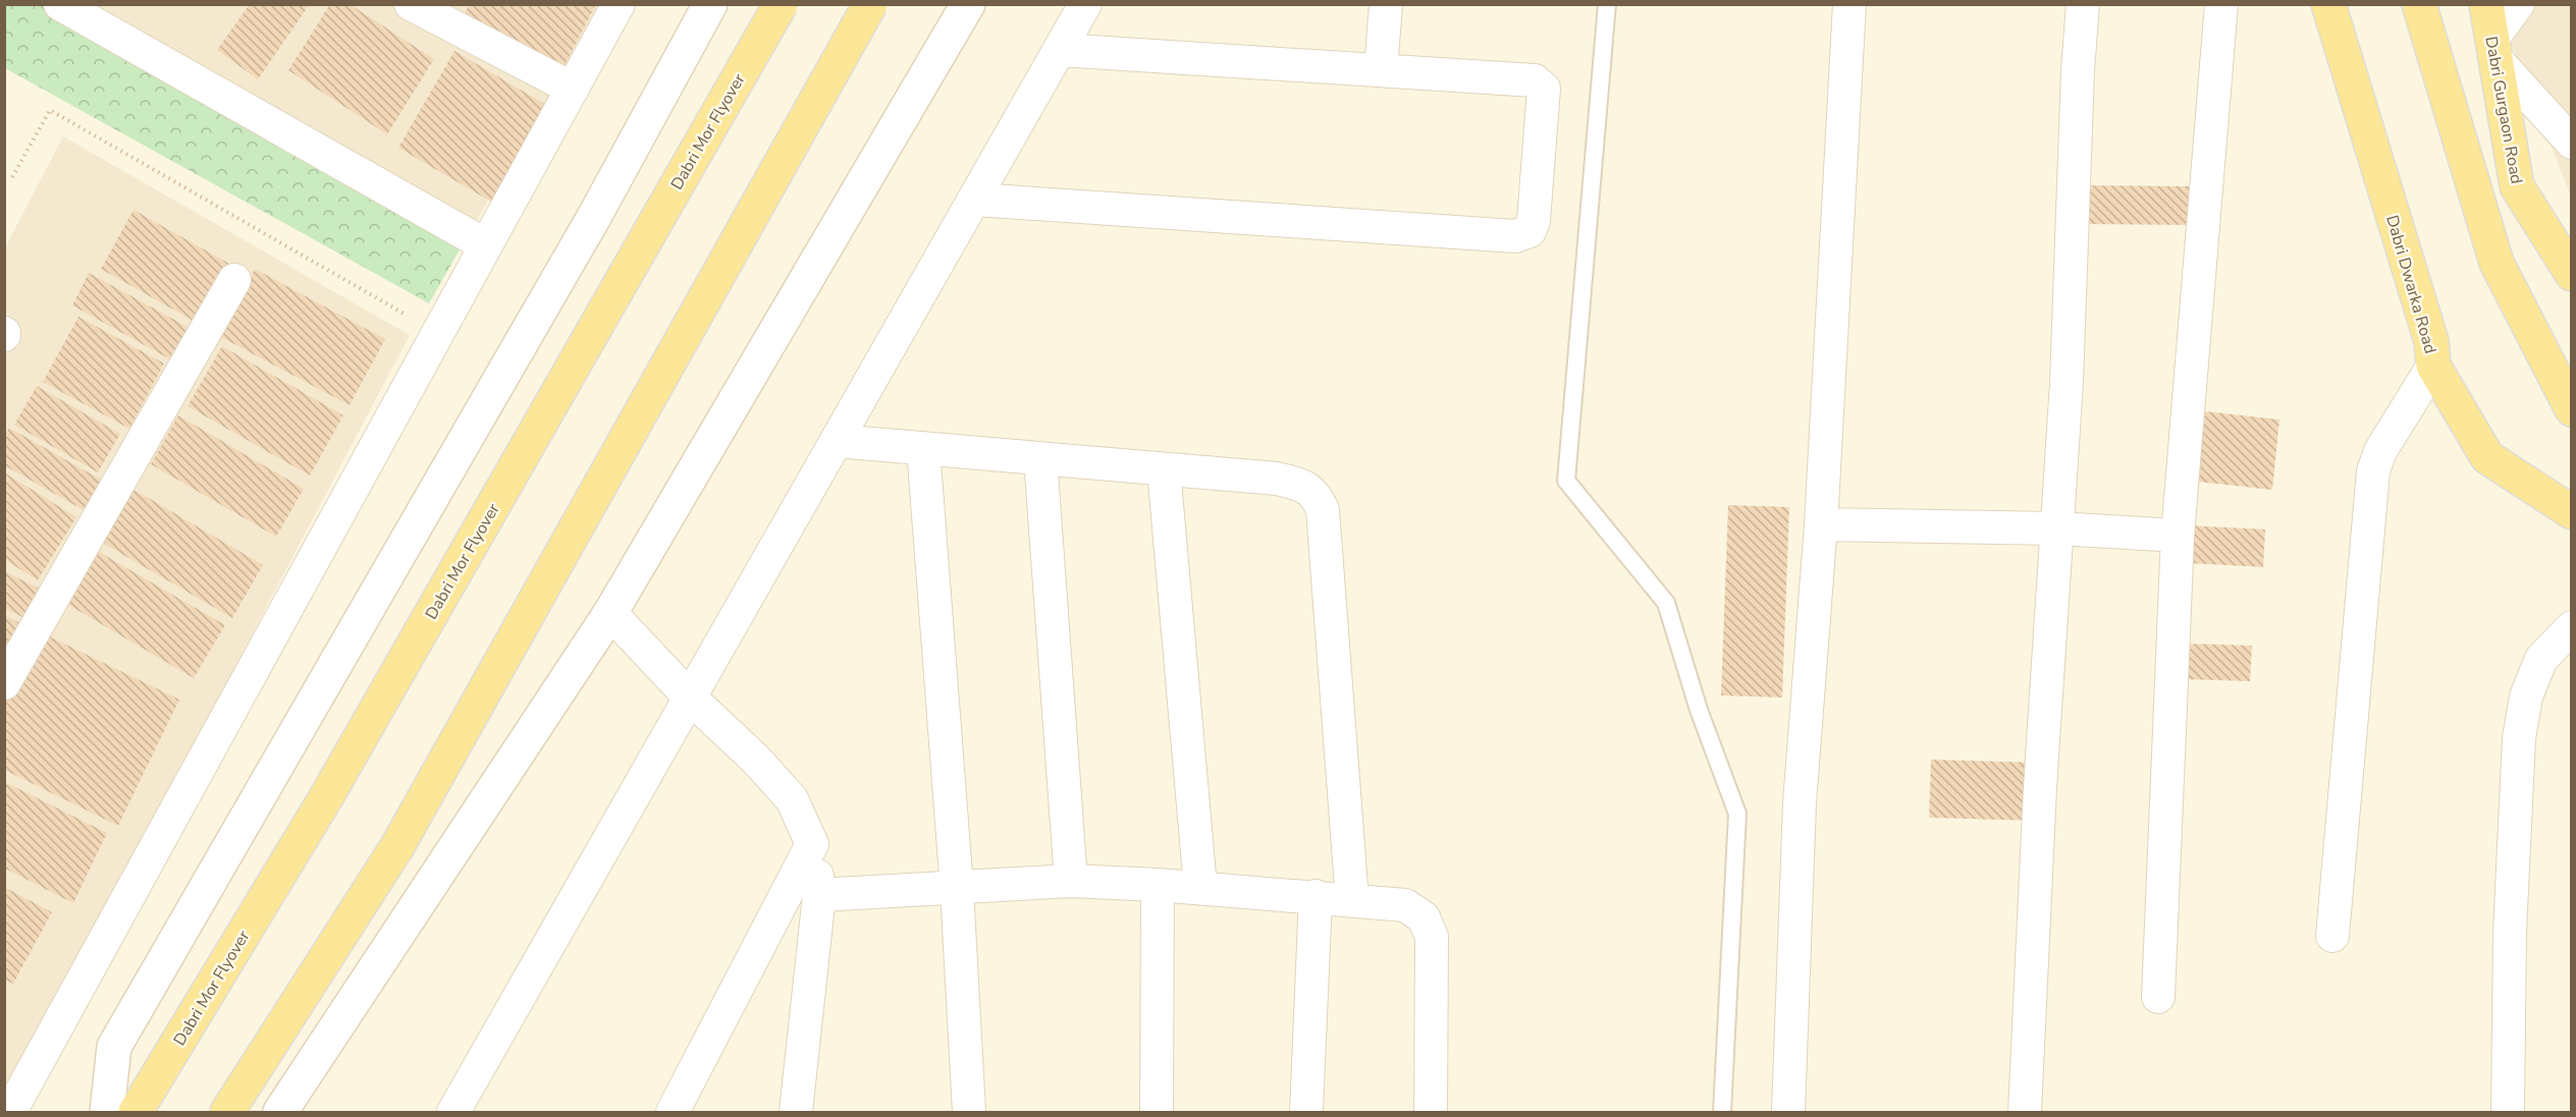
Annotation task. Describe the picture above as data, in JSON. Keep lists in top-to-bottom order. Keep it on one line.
{"streets":{"main road":["Dabri Gurgaon Road","Dabri Mor Flyover","Dabri Dwarka Road"]}}
